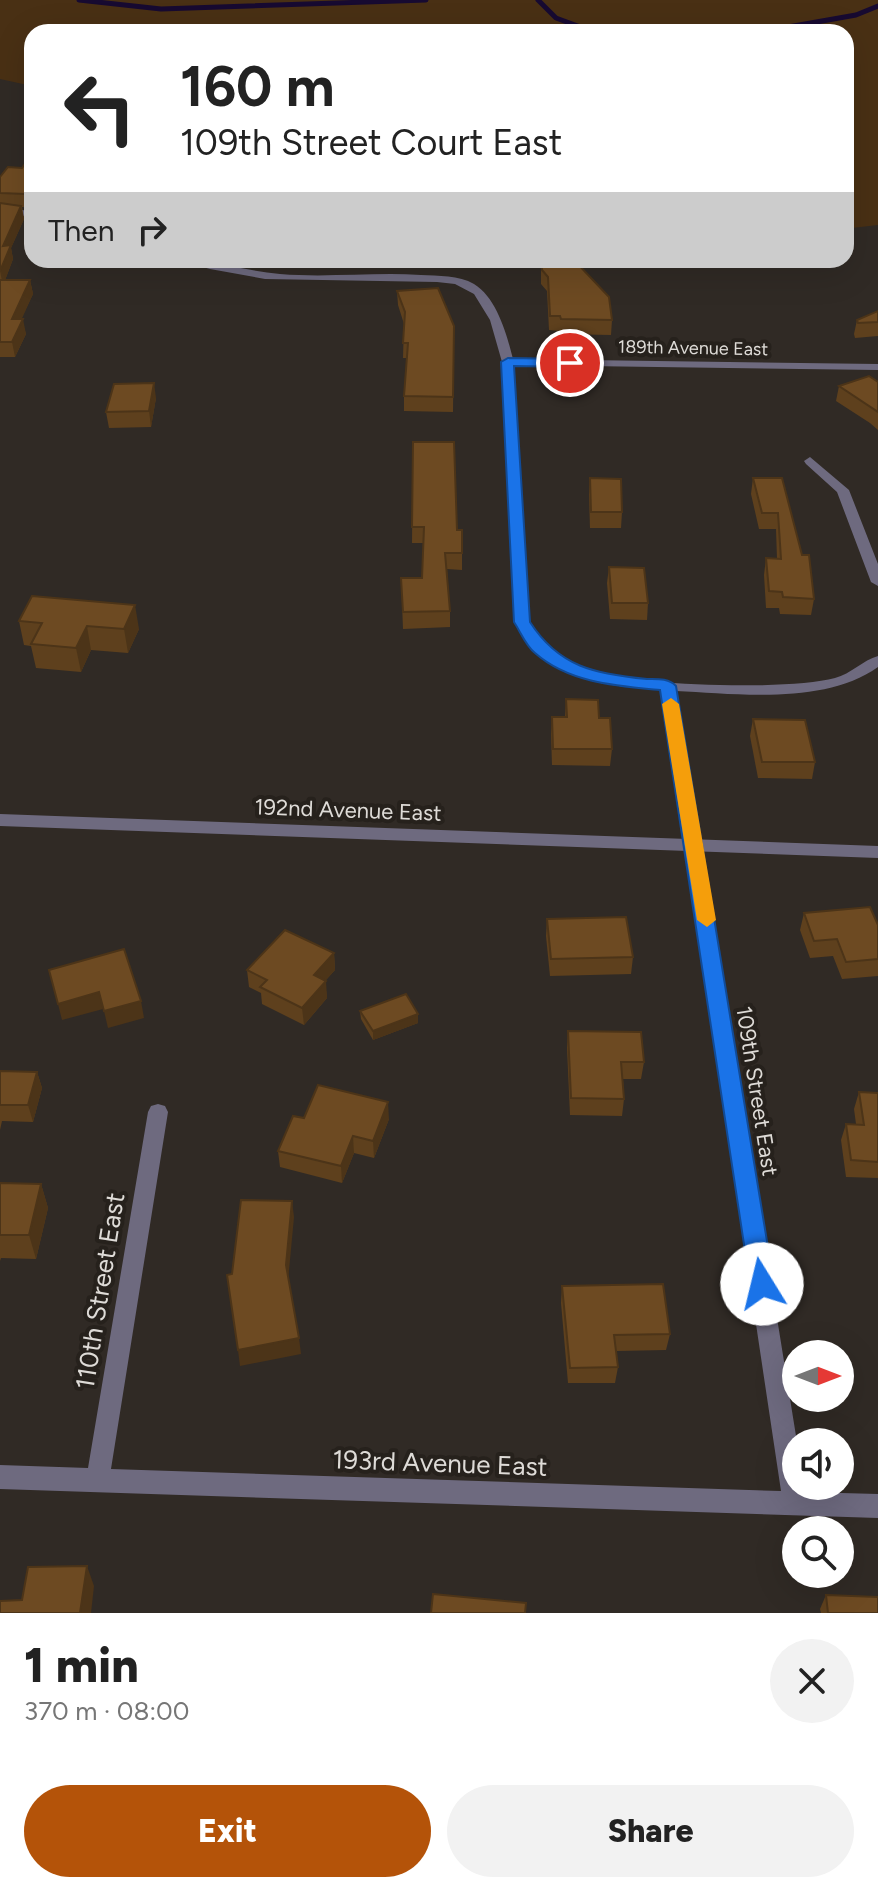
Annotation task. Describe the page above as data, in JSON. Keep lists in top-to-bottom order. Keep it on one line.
{"streets":{"street":["189th Avenue East","192nd Avenue East","109th Street East","110th Street East","193rd Avenue East"]},"crossings":[["192nd Avenue East","109th Street East"],["109th Street East","193rd Avenue East"],["110th Street East","193rd Avenue East"]],"north":"right","page":{"turn":["160 m","109th Street Court East"],"then":"Then","heading":["1 min","370 m · 08:00"],"buttons":["Exit","Share"]}}
